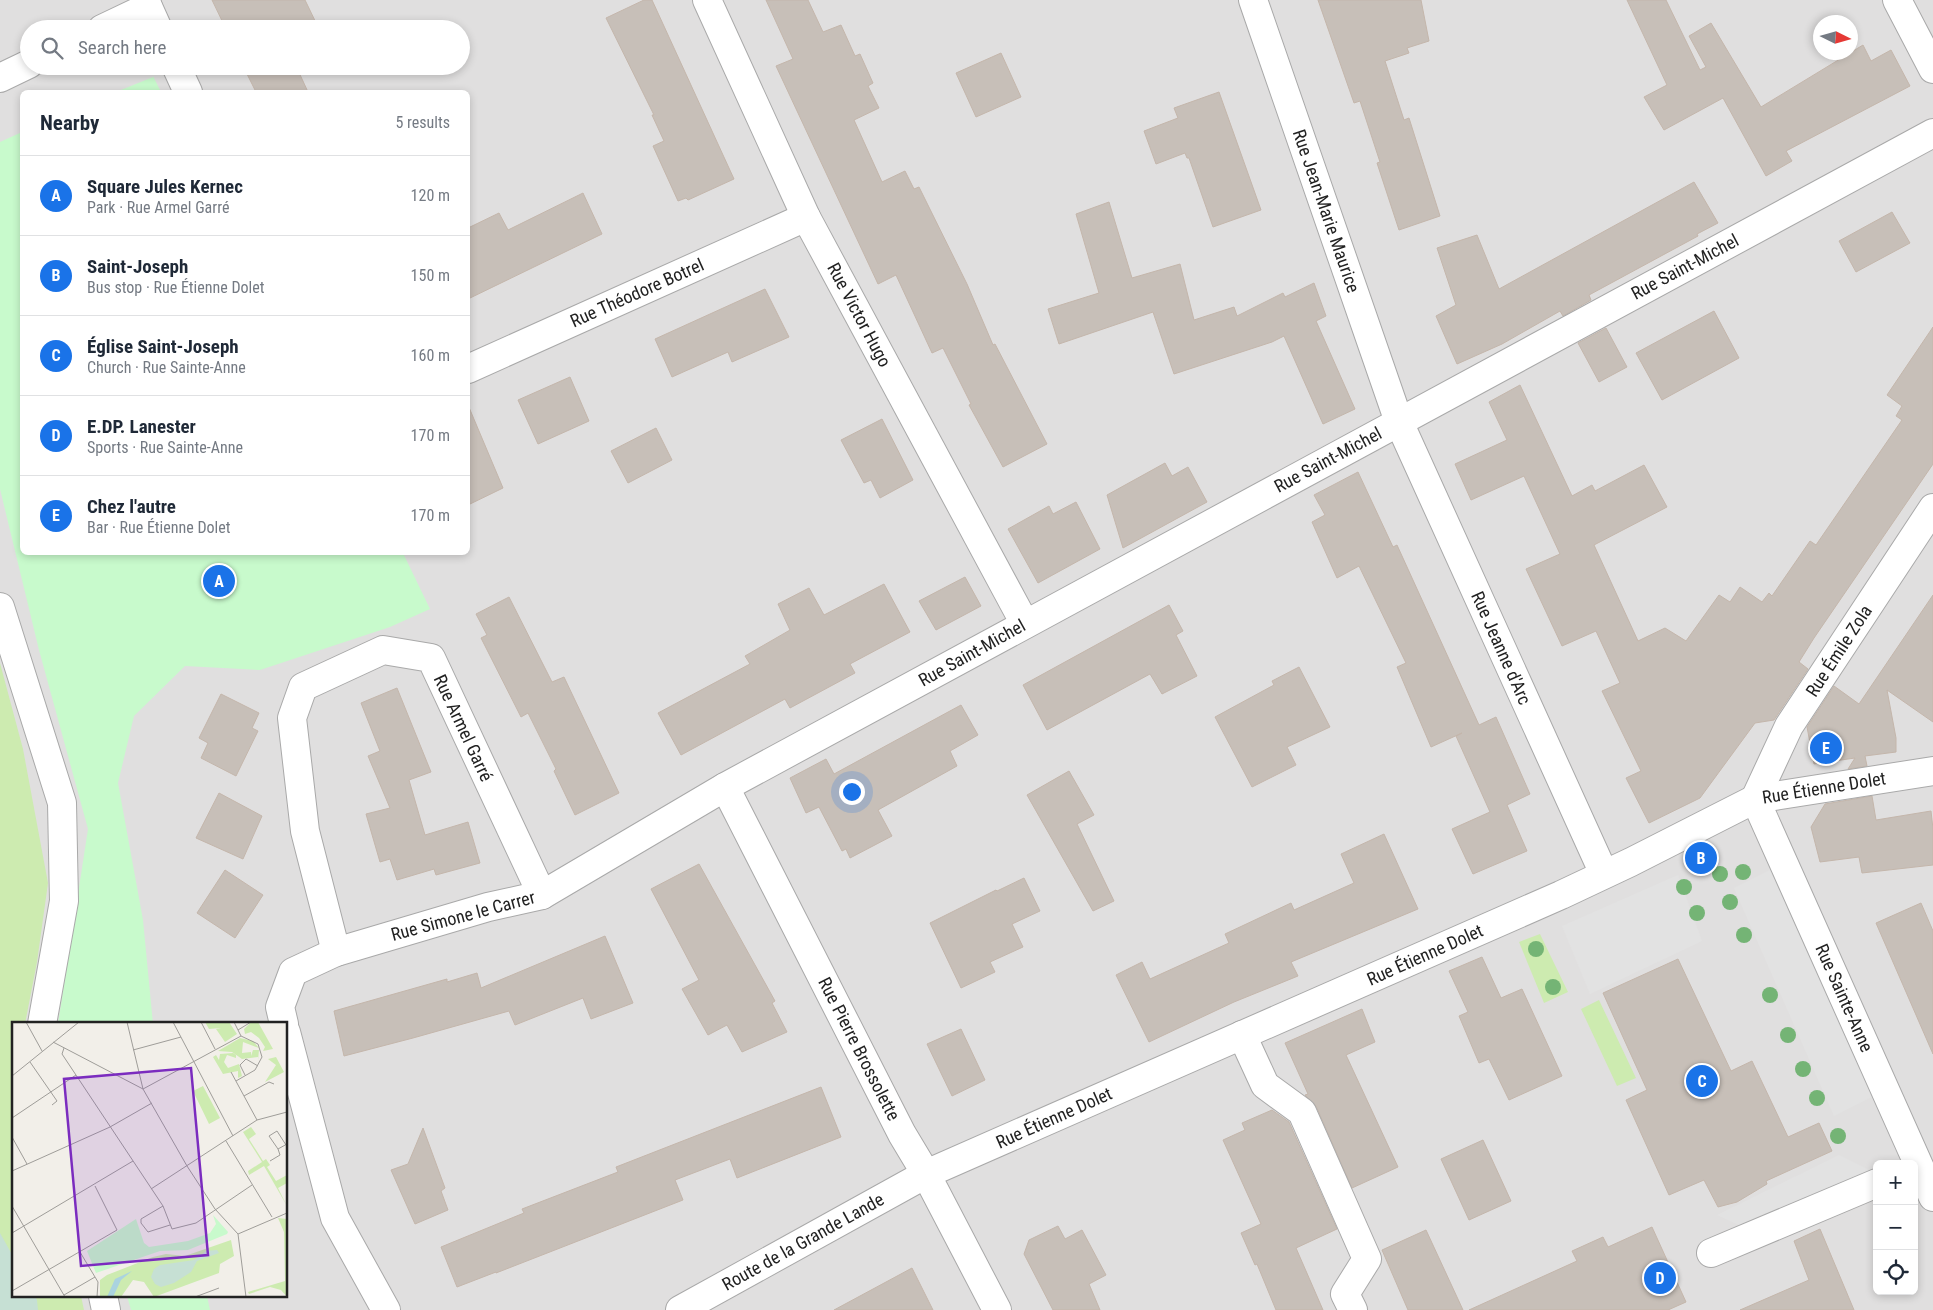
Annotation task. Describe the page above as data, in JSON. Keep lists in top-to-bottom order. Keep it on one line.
{"streets":{"street":["Rue Jean-Marie Maurice","Rue Saint-Michel","Rue Théodore Botrel","Rue Victor Hugo","Rue Jeanne d'Arc","Rue Émile Zola","Rue Armel Garré","Rue Étienne Dolet","Rue Simone le Carrer","Rue Sainte-Anne","Rue Pierre Brossolette","Route de la Grande Lande"]},"crossings":[["Rue Jean-Marie Maurice","Rue Saint-Michel"],["Rue Jean-Marie Maurice","Rue Jeanne d'Arc"],["Rue Saint-Michel","Rue Victor Hugo"],["Rue Saint-Michel","Rue Jeanne d'Arc"],["Rue Saint-Michel","Rue Simone le Carrer"],["Rue Saint-Michel","Rue Pierre Brossolette"],["Rue Théodore Botrel","Rue Victor Hugo"],["Rue Jeanne d'Arc","Rue Étienne Dolet"],["Rue Émile Zola","Rue Étienne Dolet"],["Rue Émile Zola","Rue Sainte-Anne"],["Rue Armel Garré","Rue Simone le Carrer"],["Rue Étienne Dolet","Rue Sainte-Anne"],["Rue Étienne Dolet","Rue Pierre Brossolette"],["Rue Étienne Dolet","Route de la Grande Lande"],["Rue Simone le Carrer","Rue Pierre Brossolette"],["Rue Pierre Brossolette","Route de la Grande Lande"]],"north":"right","page":{"search":"Search here","heading":["Nearby","5 results"],"list":[{"mark":"A","name":"Square Jules Kernec","note":"Park · Rue Armel Garré","value":"120 m"},{"mark":"B","name":"Saint-Joseph","note":"Bus stop · Rue Étienne Dolet","value":"150 m"},{"mark":"C","name":"Église Saint-Joseph","note":"Church · Rue Sainte-Anne","value":"160 m"},{"mark":"D","name":"E.DP. Lanester","note":"Sports · Rue Sainte-Anne","value":"170 m"},{"mark":"E","name":"Chez l'autre","note":"Bar · Rue Étienne Dolet","value":"170 m"}],"pins":["A","E","B","C","D"],"map_buttons":["+","−"]}}
